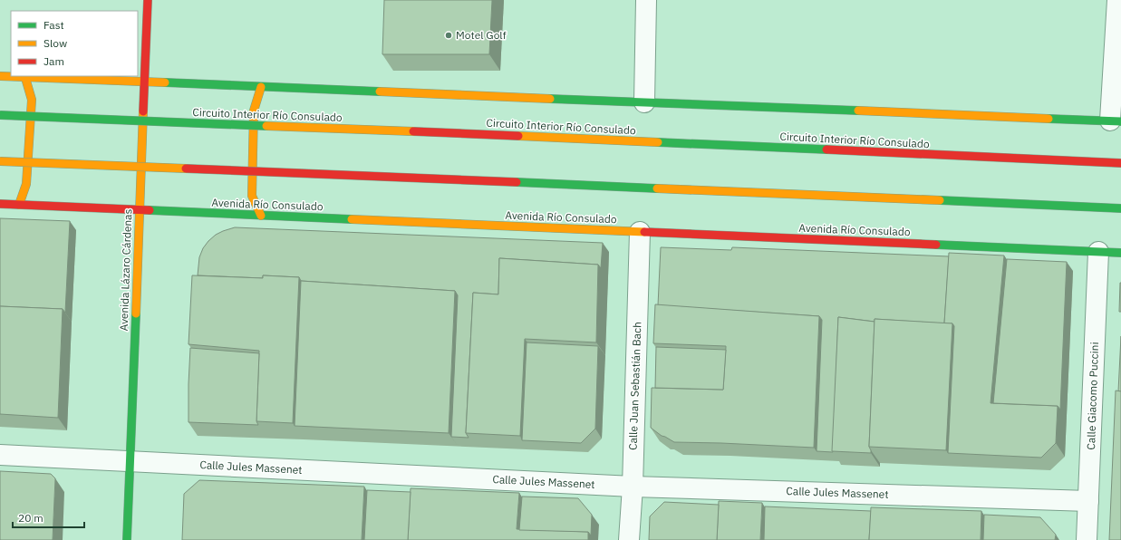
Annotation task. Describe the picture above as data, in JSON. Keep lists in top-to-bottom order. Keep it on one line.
{"streets":{"main road":["Circuito Interior Río Consulado","Avenida Río Consulado","Avenida Lázaro Cárdenas"],"street":["Calle Juan Sebastián Bach","Calle Giacomo Puccini","Calle Jules Massenet"]},"crossings":[["Avenida Río Consulado","Avenida Lázaro Cárdenas"],["Avenida Río Consulado","Calle Juan Sebastián Bach"],["Avenida Río Consulado","Calle Giacomo Puccini"],["Avenida Lázaro Cárdenas","Calle Jules Massenet"],["Calle Juan Sebastián Bach","Calle Jules Massenet"],["Calle Giacomo Puccini","Calle Jules Massenet"]],"places":["Motel Golf"],"legend":["Fast","Slow","Jam"],"scale_bar":"20 m"}
